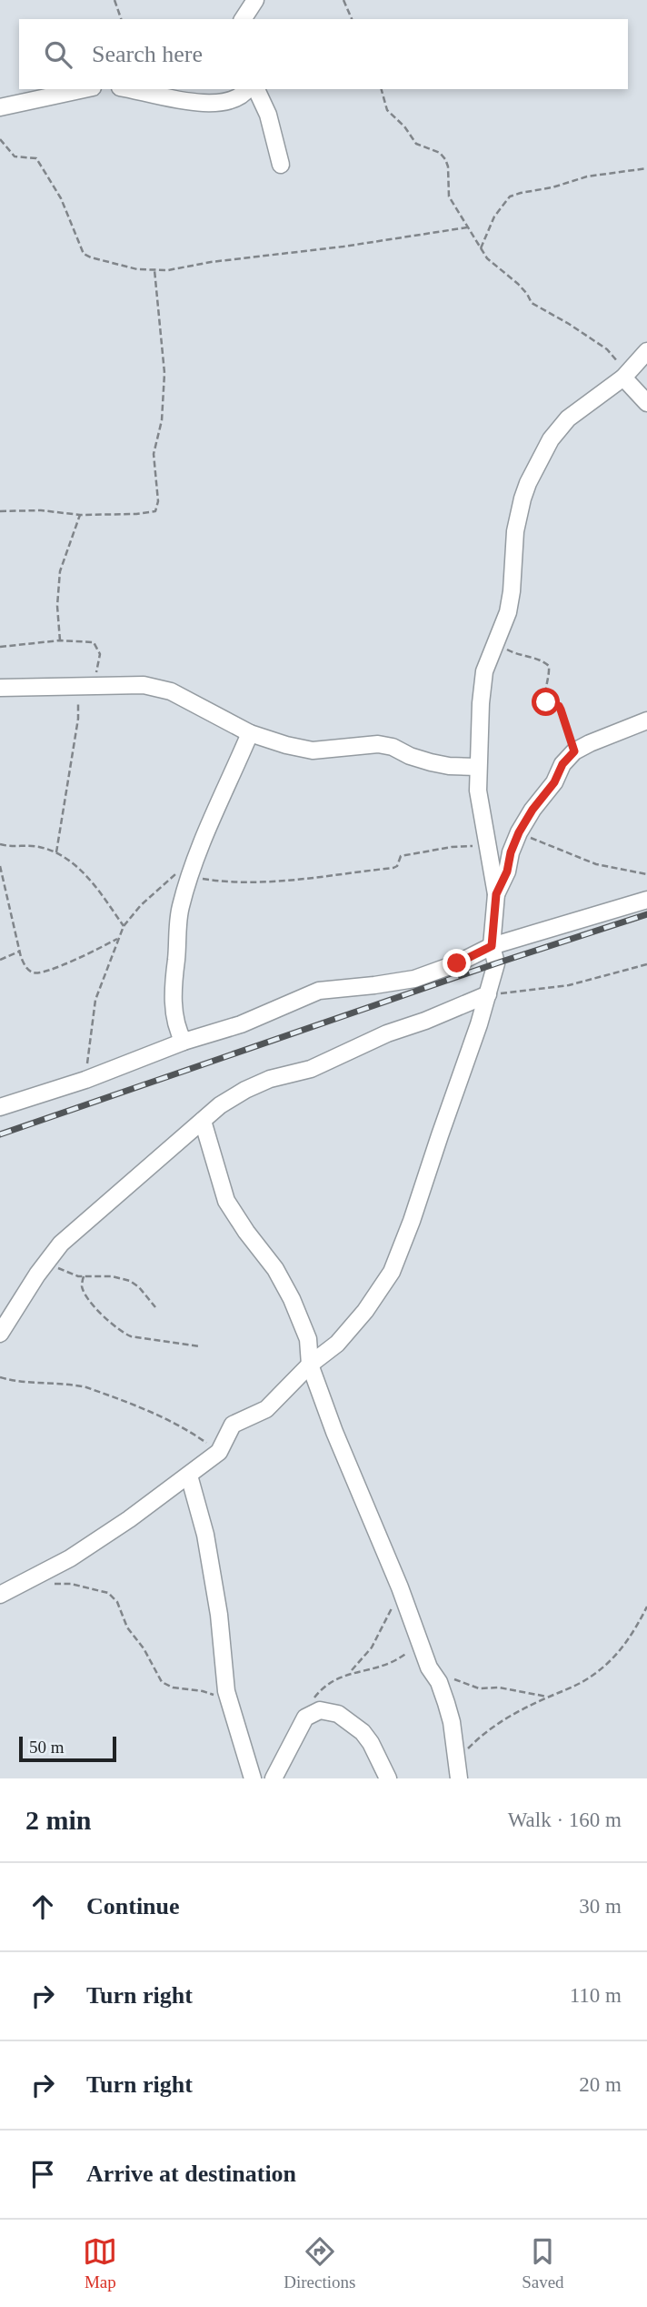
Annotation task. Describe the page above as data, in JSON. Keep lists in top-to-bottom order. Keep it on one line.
{"scale_bar":"50 m","page":{"search":"Search here","scale":"50 m","heading":["2 min","Walk · 160 m"],"list":[["Continue","30 m"],["Turn right","110 m"],["Turn right","20 m"],"Arrive at destination"],"nav":["Map","Directions","Saved"]}}
